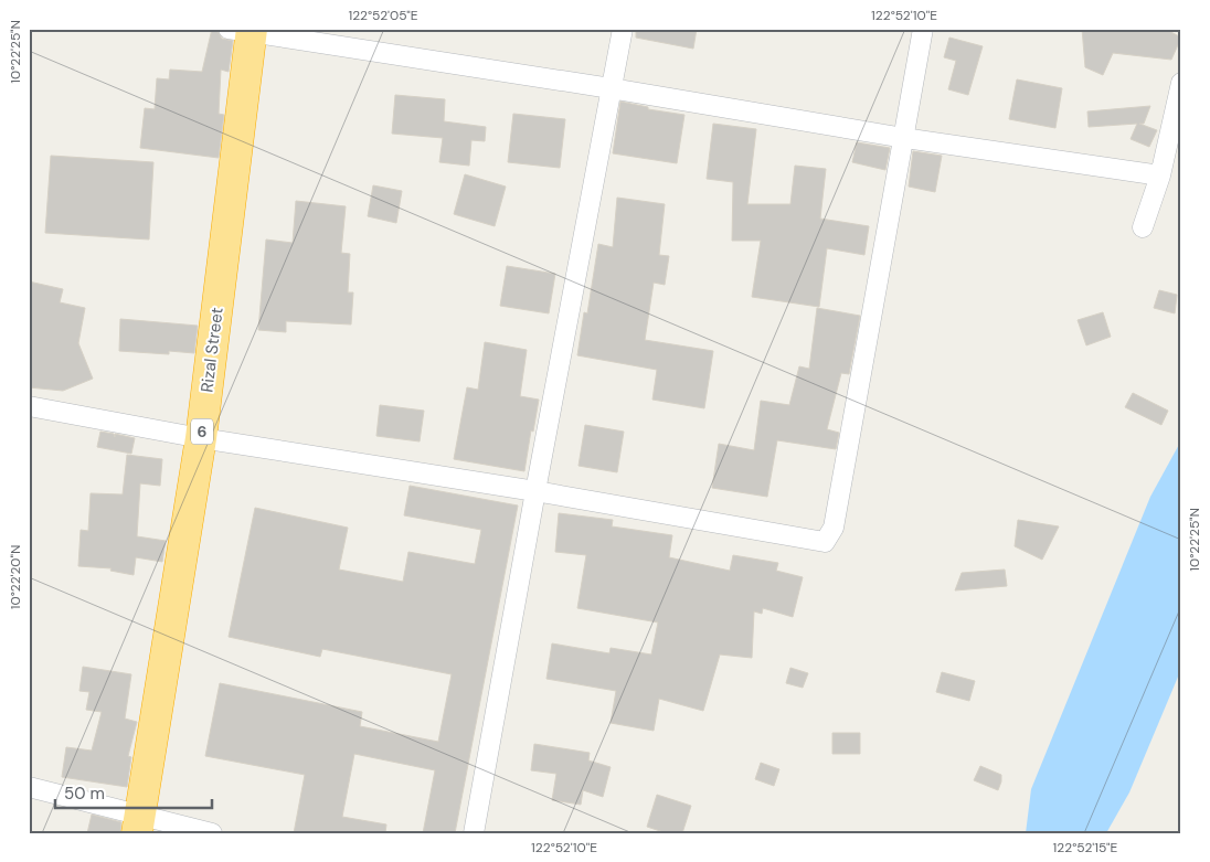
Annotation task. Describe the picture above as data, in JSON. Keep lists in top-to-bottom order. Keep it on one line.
{"streets":{"highway":["Rizal Street","6"]},"scale_bar":"50 m","coordinates":["122°52'05\"E","122°52'10\"E","10°22'25\"N","10°22'20\"N","122°52'15\"E"]}
